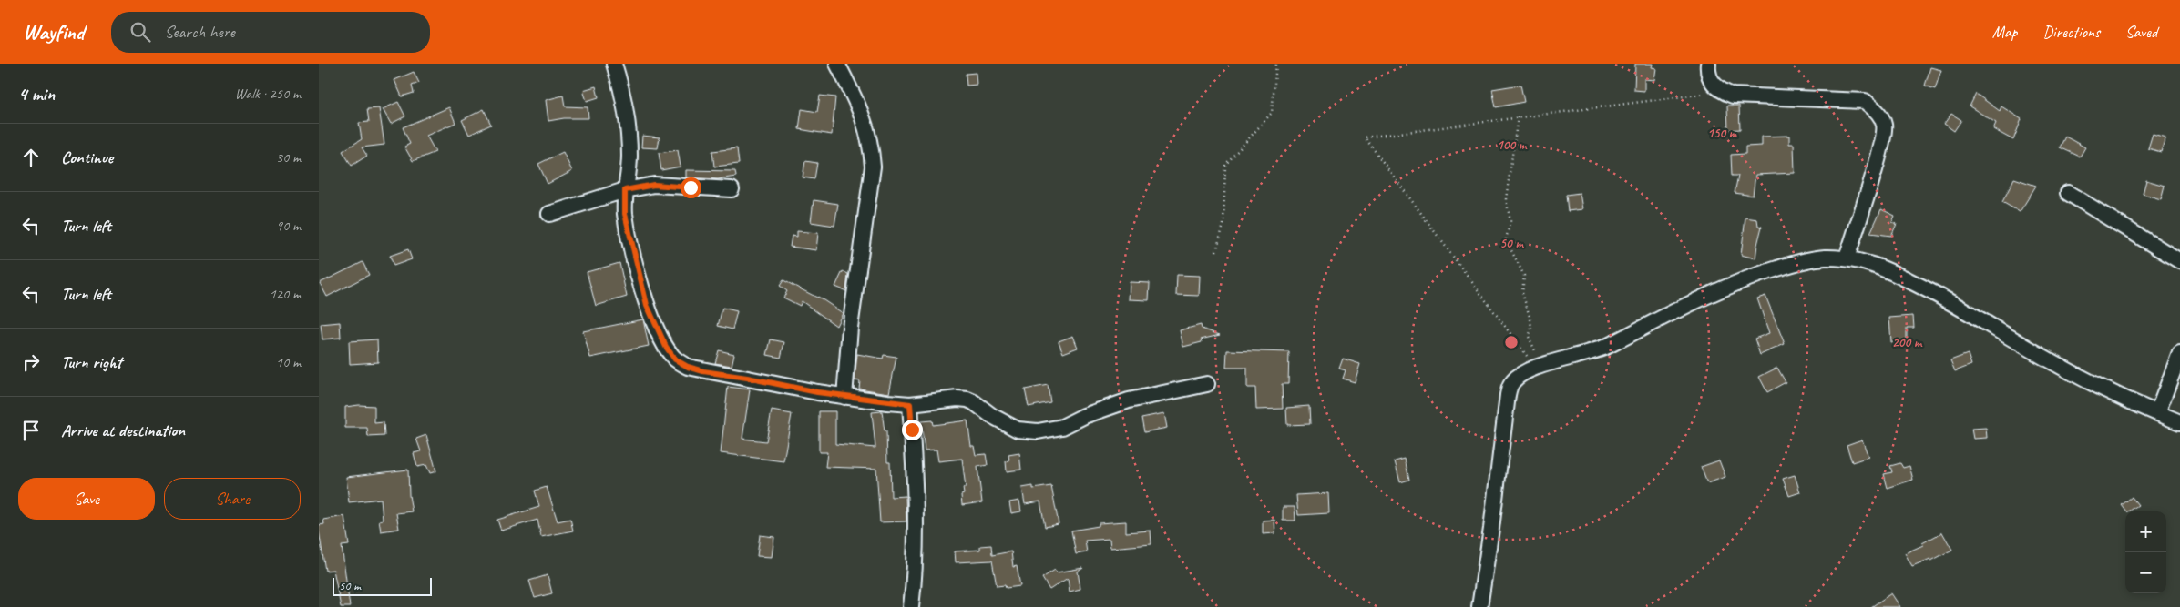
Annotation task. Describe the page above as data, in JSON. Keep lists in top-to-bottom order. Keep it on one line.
{"scale_bar":"50 m","page":{"header":"Wayfind","search":"Search here","nav":["Map","Directions","Saved"],"heading":["4 min","Walk · 250 m"],"list":[["Continue","30 m"],["Turn left","90 m"],["Turn left","120 m"],["Turn right","10 m"],"Arrive at destination"],"buttons":["Save","Share"],"map_buttons":["+","−"],"scale":"50 m"},"rings":["150 m","100 m","50 m","200 m"]}
